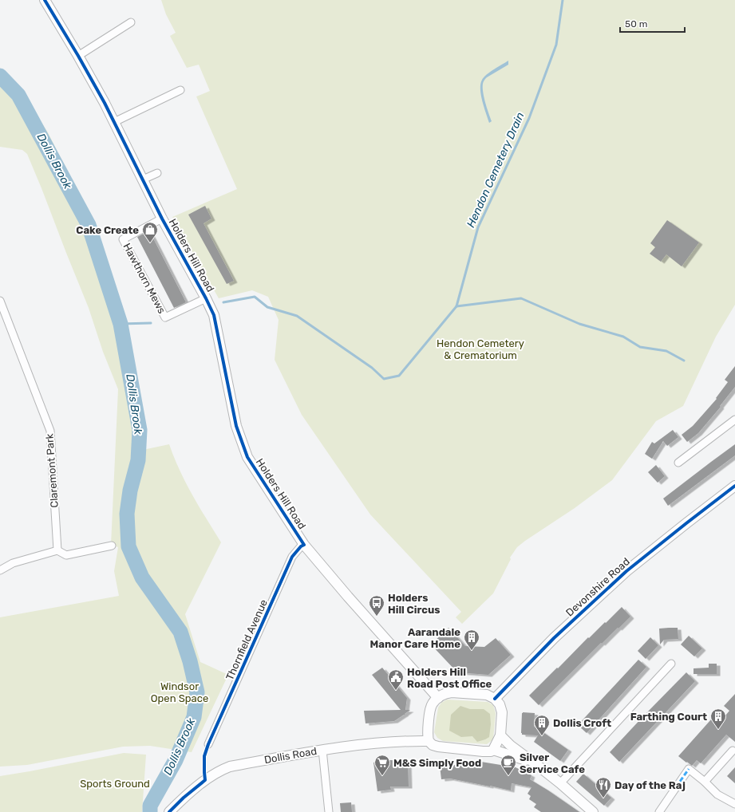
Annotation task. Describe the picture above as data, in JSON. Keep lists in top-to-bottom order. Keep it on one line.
{"streets":{"main road":["Holders Hill Road","Devonshire Road","Dollis Road"],"street":["Hawthorn Mews","Claremont Park","Thornfield Avenue"]},"crossings":[["Holders Hill Road","Hawthorn Mews"],["Holders Hill Road","Devonshire Road"],["Holders Hill Road","Thornfield Avenue"],["Holders Hill Road","Dollis Road"],["Devonshire Road","Dollis Road"]],"water":["Dollis Brook","Hendon Cemetery Drain"],"parks":["Hendon Cemetery & Crematorium","Windsor Open Space","Sports Ground"],"places":{"shop":["Cake Create"],"bus stop":["Holders Hill Circus"],"building":["Aarandale Manor Care Home","Farthing Court","Dollis Croft"],"public building":["Holders Hill Road Post Office"],"supermarket":["M&S Simply Food"],"cafe":["Silver Service Cafe"],"restaurant":["Day of the Raj"]},"scale_bar":"50 m"}
